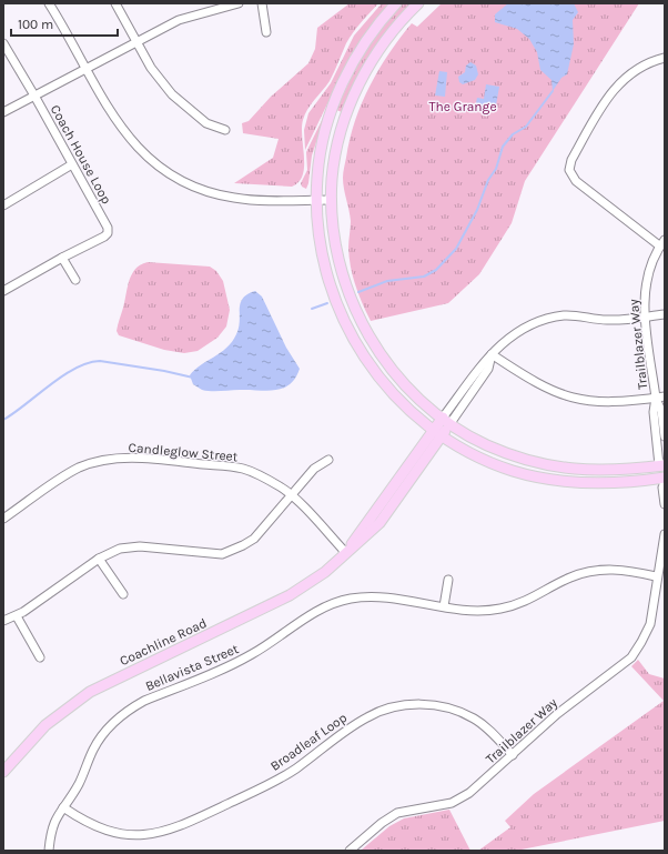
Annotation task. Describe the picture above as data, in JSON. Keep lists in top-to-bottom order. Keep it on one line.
{"streets":{"main road":["Coachline Road"],"street":["Coach House Loop","Trailblazer Way","Candleglow Street","Bellavista Street","Broadleaf Loop"]},"crossings":[["Trailblazer Way","Bellavista Street"],["Trailblazer Way","Broadleaf Loop"],["Candleglow Street","Coachline Road"],["Bellavista Street","Broadleaf Loop"]],"parks":["The Grange"],"scale_bar":"100 m"}
